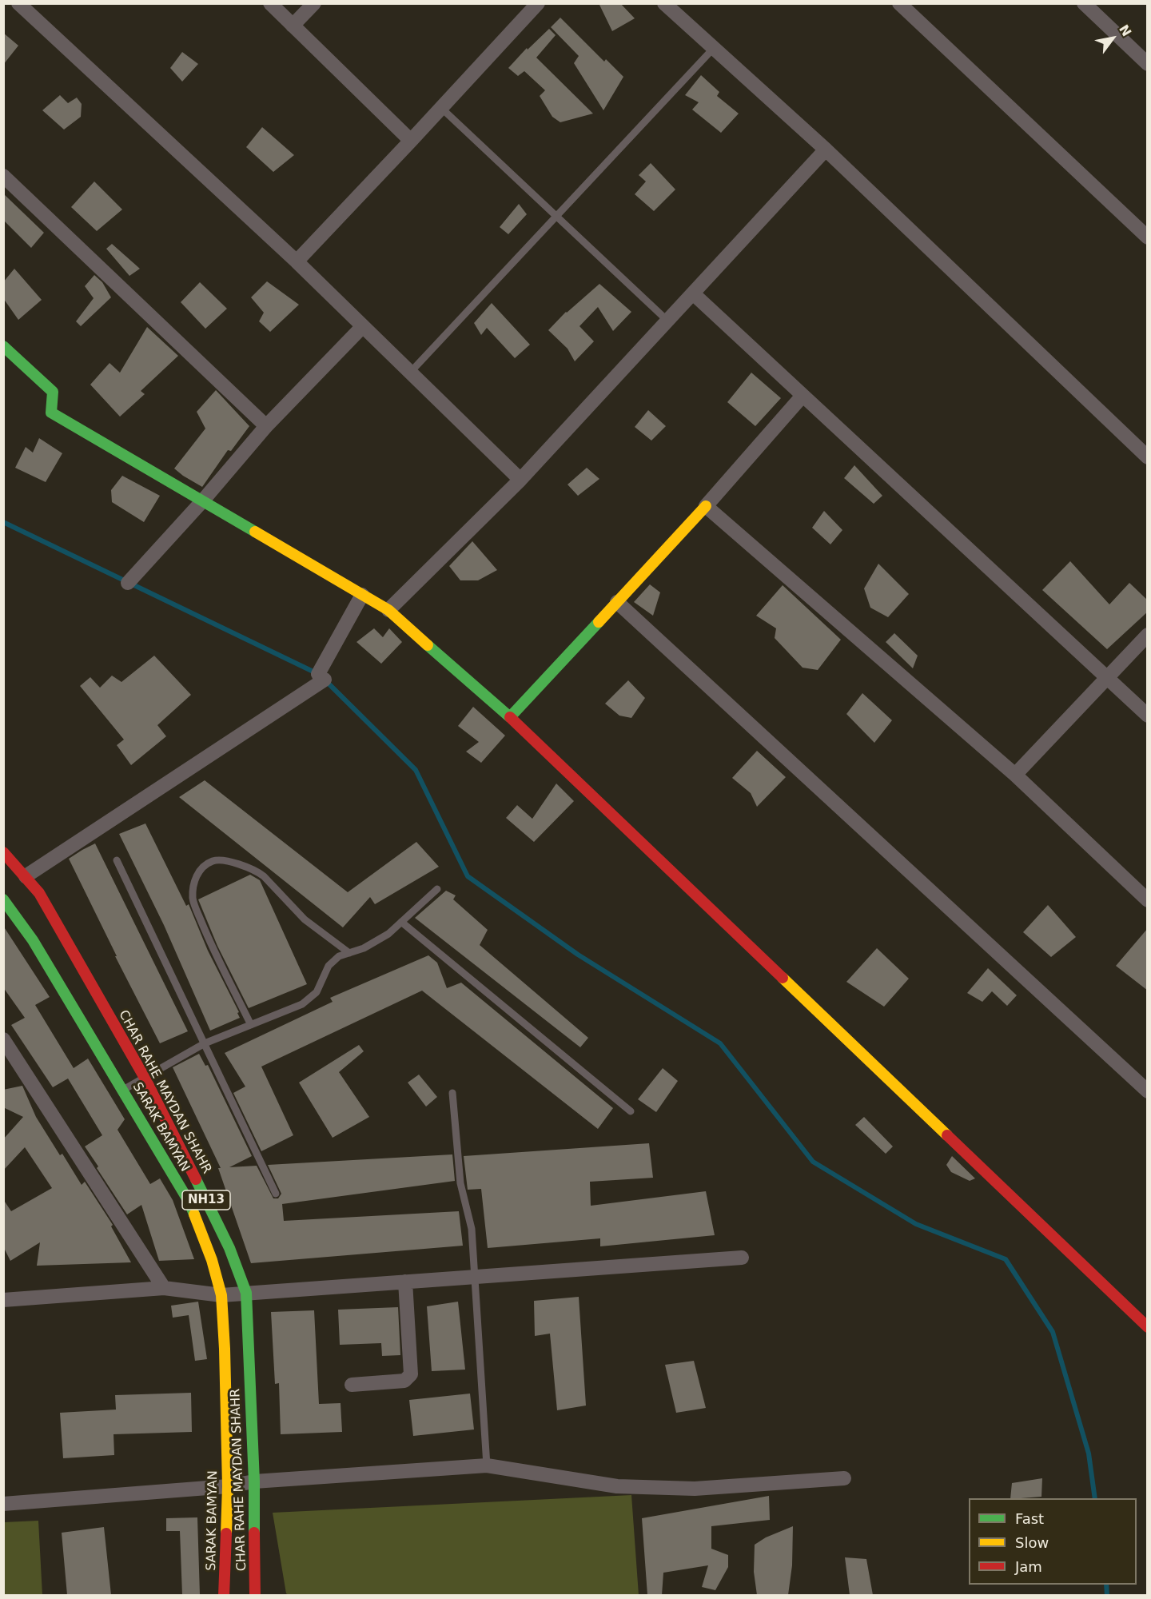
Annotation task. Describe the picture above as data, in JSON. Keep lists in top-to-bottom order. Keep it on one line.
{"streets":{"street":["CHAR RAHE MAYDAN SHAHR","SARAK BAMYAN","NH13"]},"legend":["Fast","Slow","Jam"],"north":"top right"}
